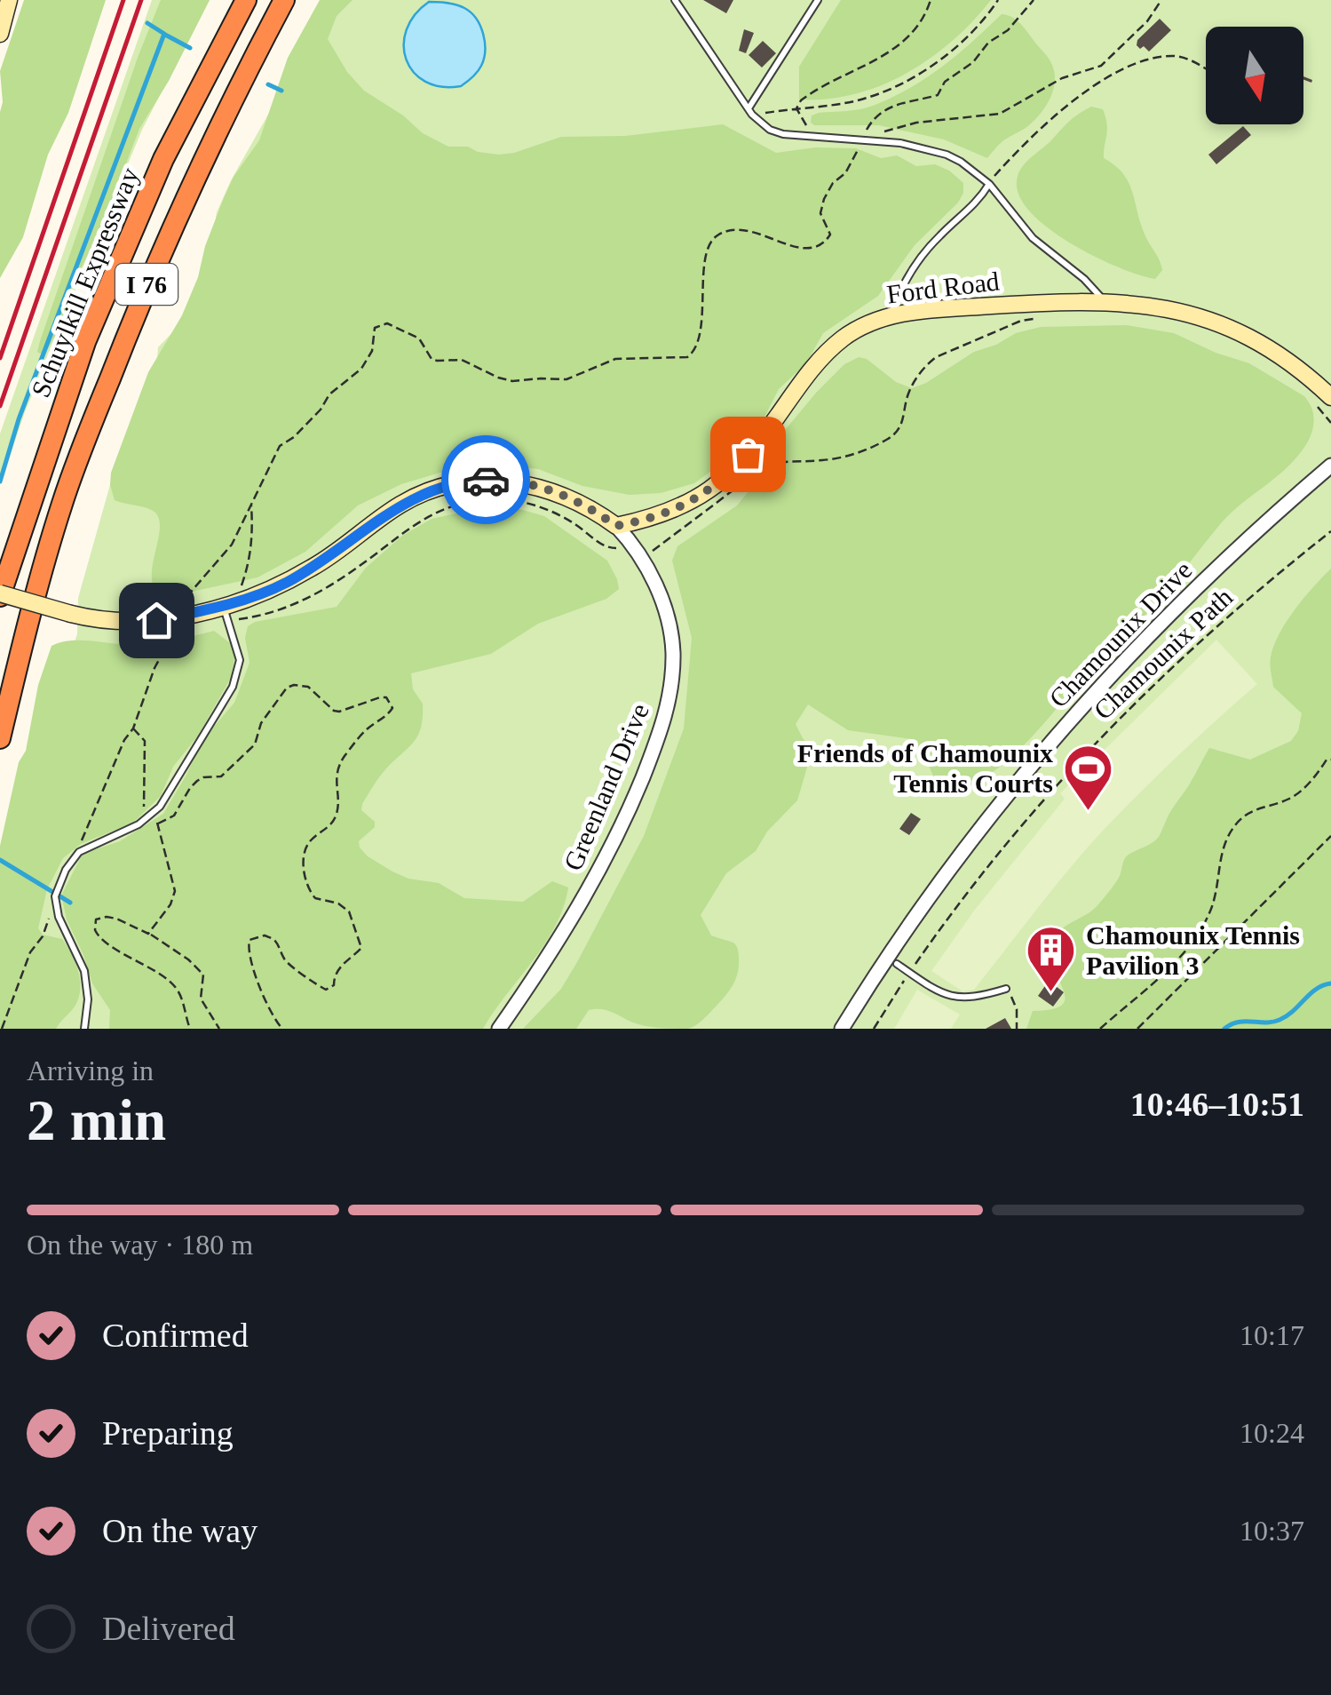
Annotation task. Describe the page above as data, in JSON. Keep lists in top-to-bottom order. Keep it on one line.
{"streets":{"highway":["Schuylkill Expressway","I 76"],"main road":["Ford Road","Greenland Drive"],"street":["Chamounix Drive"],"path":["Chamounix Path"]},"crossings":[["Schuylkill Expressway","Greenland Drive"],["Ford Road","Greenland Drive"]],"places":{"sports":["Friends of Chamounix Tennis Courts"],"building":["Chamounix Tennis Pavilion 3"]},"north":"bottom","page":{"heading":["2 min","Arriving in","10:46–10:51"],"bar":"On the way · 180 m","list":[["Confirmed","10:17"],["Preparing","10:24"],["On the way","10:37"],"Delivered"]}}
